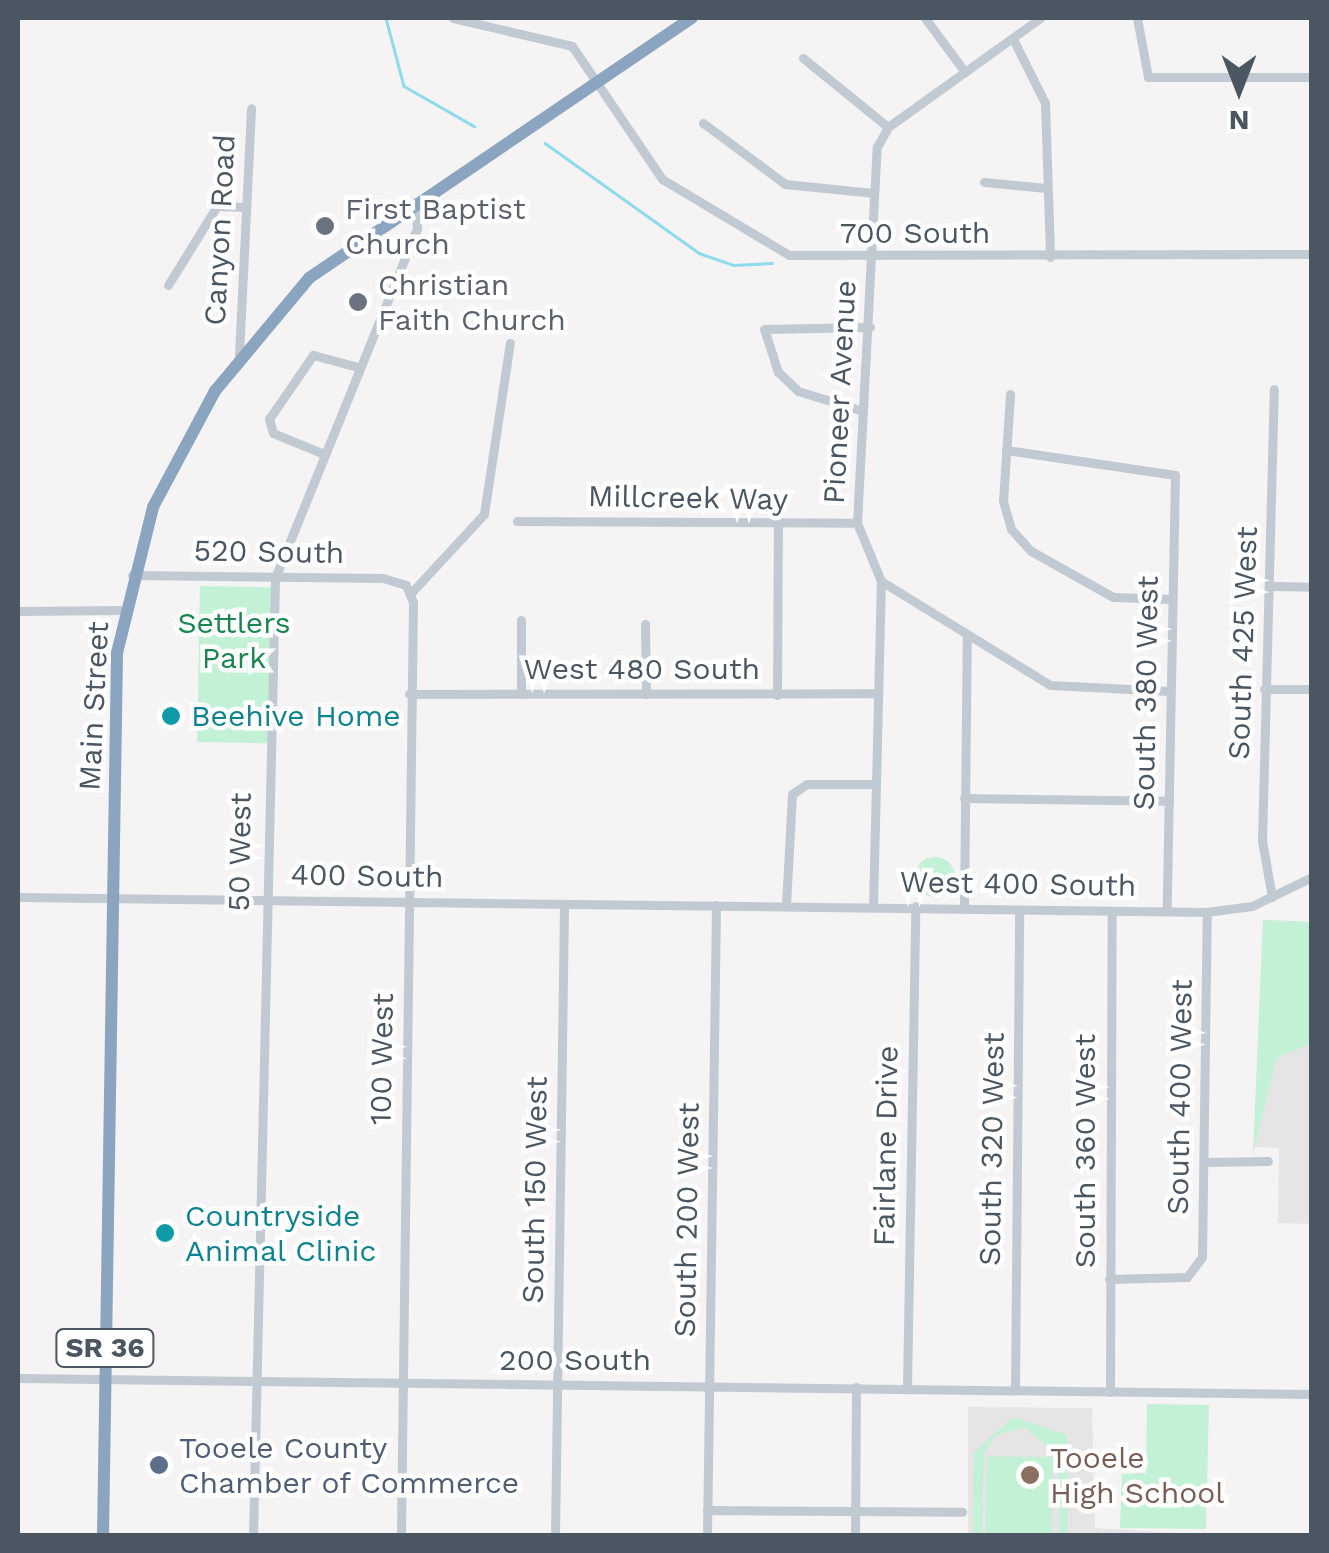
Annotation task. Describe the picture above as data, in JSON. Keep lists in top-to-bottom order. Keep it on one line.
{"streets":{"highway":["Main Street","SR 36"],"street":["Canyon Road","700 South","Pioneer Avenue","Millcreek Way","520 South","South 425 West","West 480 South","South 380 West","50 West","400 South","West 400 South","100 West","South 400 West","Fairlane Drive","South 320 West","South 360 West","South 150 West","South 200 West","200 South"]},"crossings":[["Canyon Road","Main Street"],["700 South","Pioneer Avenue"],["700 South","Main Street"],["Pioneer Avenue","Millcreek Way"],["Pioneer Avenue","West 480 South"],["Pioneer Avenue","West 400 South"],["520 South","Main Street"],["520 South","50 West"],["520 South","100 West"],["South 425 West","West 400 South"],["West 480 South","100 West"],["South 380 West","West 400 South"],["Main Street","50 West"],["Main Street","400 South"],["Main Street","200 South"],["50 West","400 South"],["50 West","200 South"],["400 South","West 400 South"],["400 South","100 West"],["400 South","South 150 West"],["400 South","South 200 West"],["West 400 South","South 400 West"],["West 400 South","Fairlane Drive"],["West 400 South","South 320 West"],["West 400 South","South 360 West"],["West 400 South","South 200 West"],["100 West","200 South"],["South 400 West","South 360 West"],["Fairlane Drive","200 South"],["South 320 West","200 South"],["South 360 West","200 South"],["South 150 West","200 South"],["South 200 West","200 South"]],"parks":["Settlers Park"],"places":["First Baptist Church","Christian Faith Church","Beehive Home","Countryside Animal Clinic","Tooele County Chamber of Commerce","Tooele High School"],"north":"bottom"}
